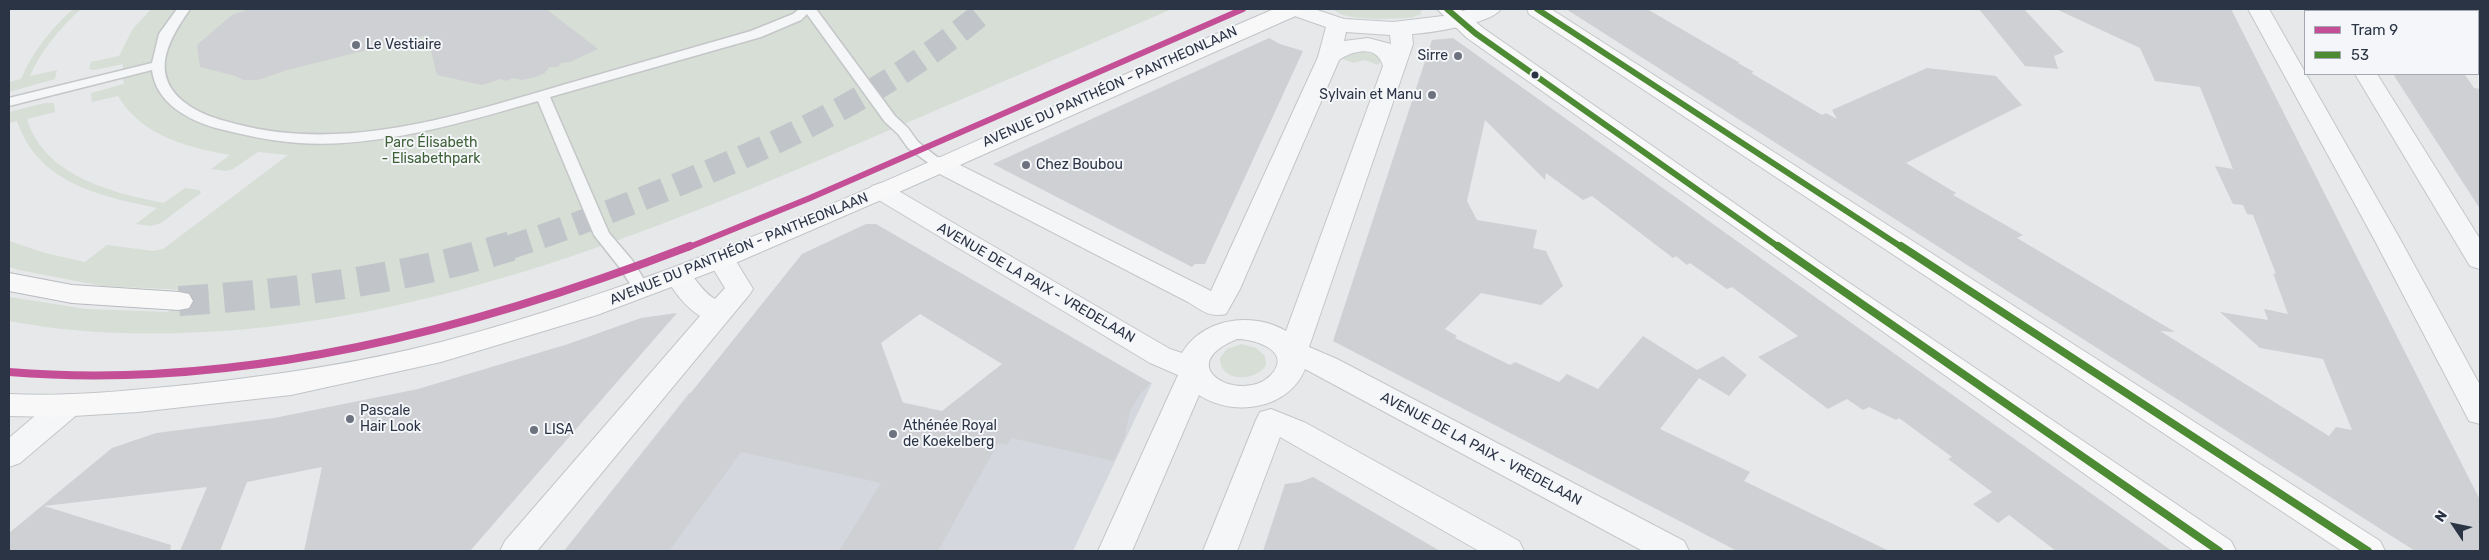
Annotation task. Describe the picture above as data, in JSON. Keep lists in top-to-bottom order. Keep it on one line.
{"streets":{"main road":["AVENUE DU PANTHÉON - PANTHEONLAAN"],"street":["AVENUE DE LA PAIX - VREDELAAN"]},"crossings":[["AVENUE DU PANTHÉON - PANTHEONLAAN","AVENUE DE LA PAIX - VREDELAAN"]],"parks":["Parc Élisabeth - Elisabethpark"],"places":["Le Vestiaire","Sirre","Sylvain et Manu","Chez Boubou","Pascale Hair Look","LISA","Athénée Royal de Koekelberg"],"lines":["tram line 9","transit line 53"],"legend":["Tram 9","53"],"north":"top left"}
